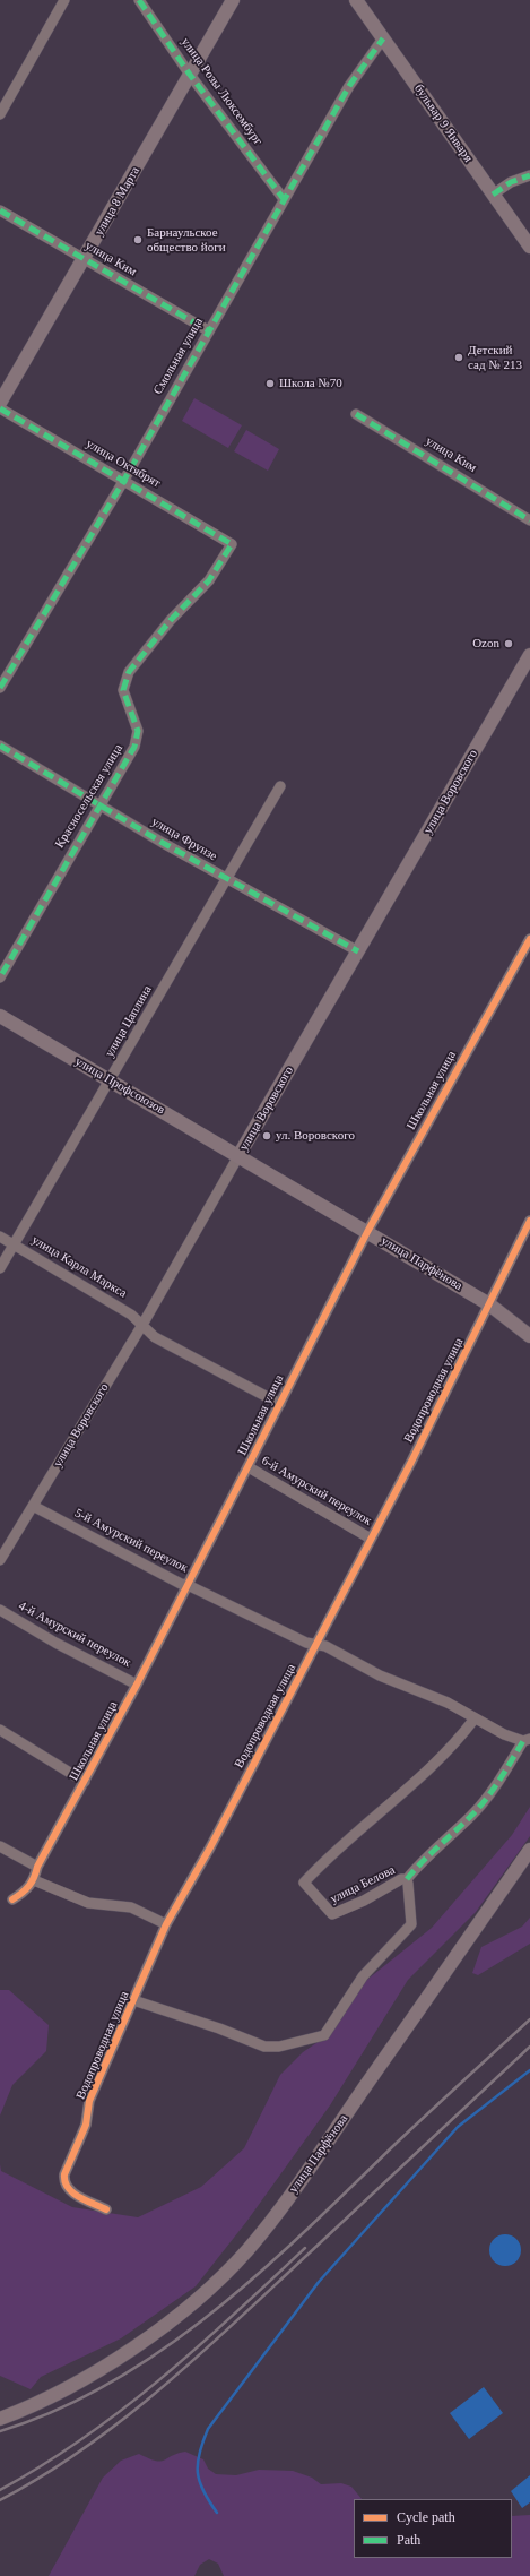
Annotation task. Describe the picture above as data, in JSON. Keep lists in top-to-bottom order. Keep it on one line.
{"streets":{"main road":["бульвар 9 Января","улица 8 Марта","улица Воровского","улица Профсоюзов","улица Парфёнова"],"street":["улица Розы Люксембург","улица Ким","Смольная улица","улица Октябрят","Красносельская улица","улица Фрунзе","улица Цаплина","Школьная улица","улица Карла Маркса","Водопроводная улица","6-й Амурский переулок","5-й Амурский переулок","4-й Амурский переулок","улица Белова"]},"crossings":[["улица Розы Люксембург","улица 8 Марта"],["улица Розы Люксембург","Смольная улица"],["бульвар 9 Января","Смольная улица"],["улица 8 Марта","улица Ким"],["улица Ким","Смольная улица"],["Смольная улица","улица Октябрят"],["улица Октябрят","Красносельская улица"],["улица Воровского","улица Фрунзе"],["улица Воровского","улица Профсоюзов"],["улица Воровского","улица Парфёнова"],["улица Воровского","улица Карла Маркса"],["улица Воровского","5-й Амурский переулок"],["Красносельская улица","улица Фрунзе"],["улица Фрунзе","улица Цаплина"],["улица Цаплина","улица Профсоюзов"],["улица Цаплина","улица Карла Маркса"],["улица Профсоюзов","улица Парфёнова"],["Школьная улица","улица Парфёнова"],["Школьная улица","улица Карла Маркса"],["Школьная улица","6-й Амурский переулок"],["Школьная улица","5-й Амурский переулок"],["Школьная улица","4-й Амурский переулок"],["улица Парфёнова","Водопроводная улица"],["Водопроводная улица","6-й Амурский переулок"],["Водопроводная улица","5-й Амурский переулок"],["Водопроводная улица","улица Белова"],["5-й Амурский переулок","улица Белова"]],"places":["Барнаульское общество йоги","Детский сад № 213","Школа №70","Ozon","ул. Воровского"],"legend":["Cycle path","Path"]}
